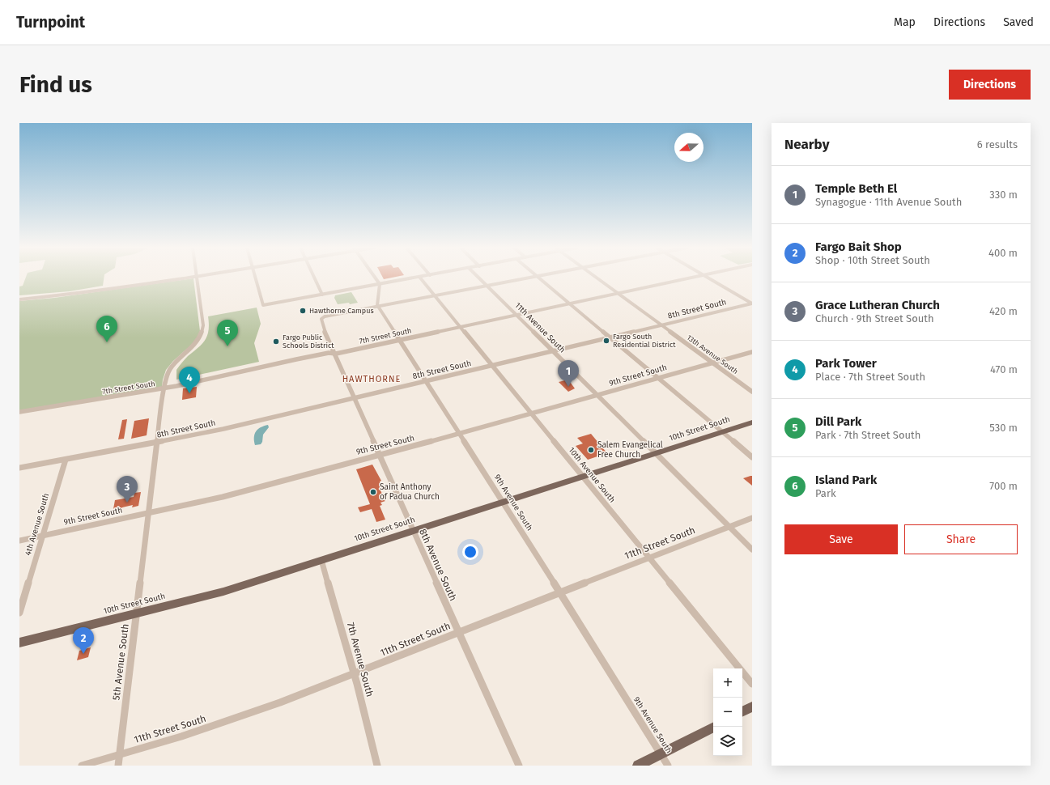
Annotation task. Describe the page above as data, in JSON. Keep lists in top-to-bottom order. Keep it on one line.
{"streets":{"main road":["10th Street South"],"street":["8th Street South","11th Avenue South","7th Street South","13th Avenue South","9th Street South","10th Avenue South","9th Avenue South","4th Avenue South","11th Street South","8th Avenue South","7th Avenue South","5th Avenue South"]},"crossings":[["8th Street South","11th Avenue South"],["8th Street South","13th Avenue South"],["8th Street South","10th Avenue South"],["8th Street South","9th Avenue South"],["8th Street South","4th Avenue South"],["8th Street South","8th Avenue South"],["8th Street South","5th Avenue South"],["11th Avenue South","7th Street South"],["11th Avenue South","9th Street South"],["11th Avenue South","10th Street South"],["11th Avenue South","11th Street South"],["7th Street South","13th Avenue South"],["7th Street South","10th Avenue South"],["7th Street South","9th Avenue South"],["7th Street South","8th Avenue South"],["7th Street South","5th Avenue South"],["13th Avenue South","9th Street South"],["9th Street South","10th Avenue South"],["9th Street South","9th Avenue South"],["9th Street South","4th Avenue South"],["9th Street South","8th Avenue South"],["9th Street South","5th Avenue South"],["10th Street South","10th Avenue South"],["10th Street South","9th Avenue South"],["10th Street South","8th Avenue South"],["10th Street South","7th Avenue South"],["10th Street South","5th Avenue South"],["10th Avenue South","11th Street South"],["9th Avenue South","11th Street South"],["9th Avenue South","8th Avenue South"],["11th Street South","8th Avenue South"],["11th Street South","7th Avenue South"],["11th Street South","5th Avenue South"]],"districts":["HAWTHORNE"],"places":["Hawthorne Campus","Fargo South Residential District","Fargo Public Schools District","Salem Evangelical Free Church","Saint Anthony of Padua Church"],"north":"left","page":{"header":"Turnpoint","nav":["Map","Directions","Saved"],"buttons":["Directions",["Save","Share"]],"title":"Find us","heading":["Nearby","6 results"],"list":[{"mark":"1","name":"Temple Beth El","note":"Synagogue · 11th Avenue South","value":"330 m"},{"mark":"2","name":"Fargo Bait Shop","note":"Shop · 10th Street South","value":"400 m"},{"mark":"3","name":"Grace Lutheran Church","note":"Church · 9th Street South","value":"420 m"},{"mark":"4","name":"Park Tower","note":"Place · 7th Street South","value":"470 m"},{"mark":"5","name":"Dill Park","note":"Park · 7th Street South","value":"530 m"},{"mark":"6","name":"Island Park","note":"Park","value":"700 m"}],"pins":["6","5","1","4","3","2"],"map_buttons":["+","−"]}}
